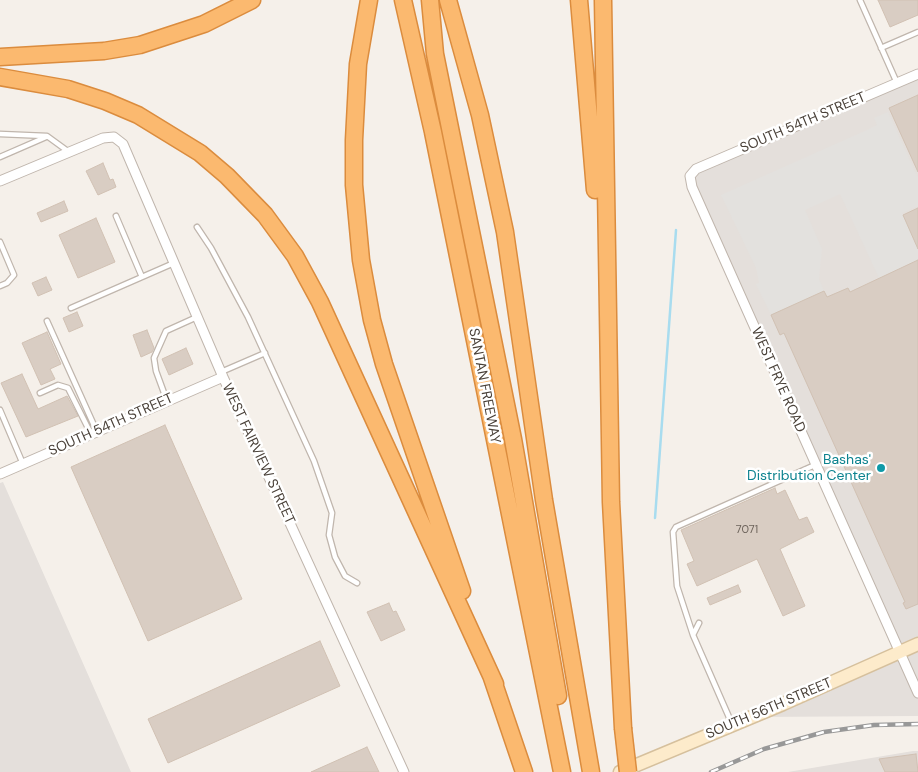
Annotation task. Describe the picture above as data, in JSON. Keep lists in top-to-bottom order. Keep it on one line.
{"streets":{"highway":["SANTAN FREEWAY"],"main road":["SOUTH 56TH STREET"],"street":["SOUTH 54TH STREET","WEST FRYE ROAD","WEST FAIRVIEW STREET"]},"crossings":[["SOUTH 54TH STREET","WEST FRYE ROAD"],["SOUTH 54TH STREET","WEST FAIRVIEW STREET"],["WEST FRYE ROAD","SOUTH 56TH STREET"]],"places":["Bashas' Distribution Center"],"house_numbers":["7071"]}
